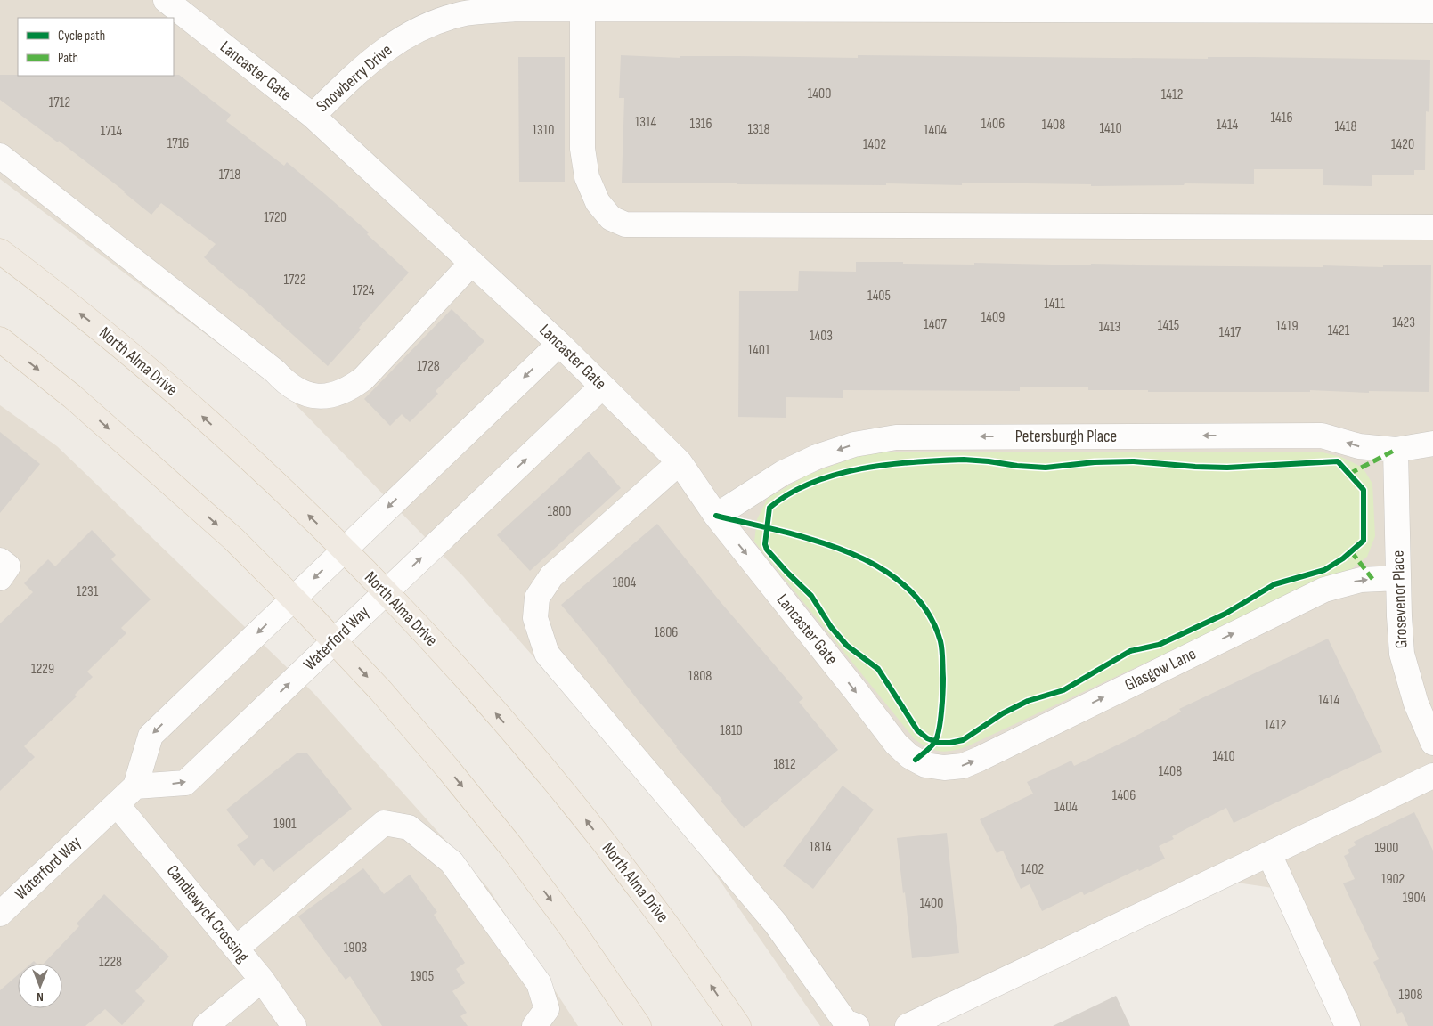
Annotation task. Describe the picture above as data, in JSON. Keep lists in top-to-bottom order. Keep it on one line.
{"streets":{"main road":["North Alma Drive"],"street":["Lancaster Gate","Snowberry Drive","Petersburgh Place","Grosevenor Place","Waterford Way","Glasgow Lane","Candlewyck Crossing"]},"crossings":[["Lancaster Gate","Snowberry Drive"],["Lancaster Gate","Petersburgh Place"],["Lancaster Gate","Waterford Way"],["Lancaster Gate","Glasgow Lane"],["North Alma Drive","Waterford Way"],["Petersburgh Place","Grosevenor Place"],["Grosevenor Place","Glasgow Lane"],["Waterford Way","Candlewyck Crossing"]],"one_way":["Petersburgh Place"],"house_numbers":["1400","1412","1712","1416","1314","1316","1406","1408","1414","1418","1410","1318","1310","1404","1714","1716","1402","1420","1718","1720","1722","1724","1405","1411","1409","1423","1407","1415","1419","1413","1421","1417","1403","1401","1728","1800","1804","1231","1806","1229","1808","1414","1412","1810","1410","1812","1408","1406","1404","1901","1814","1900","1402","1902","1904","1400","1903","1228","1905","1908"],"legend":["Cycle path","Path"],"north":"bottom"}
